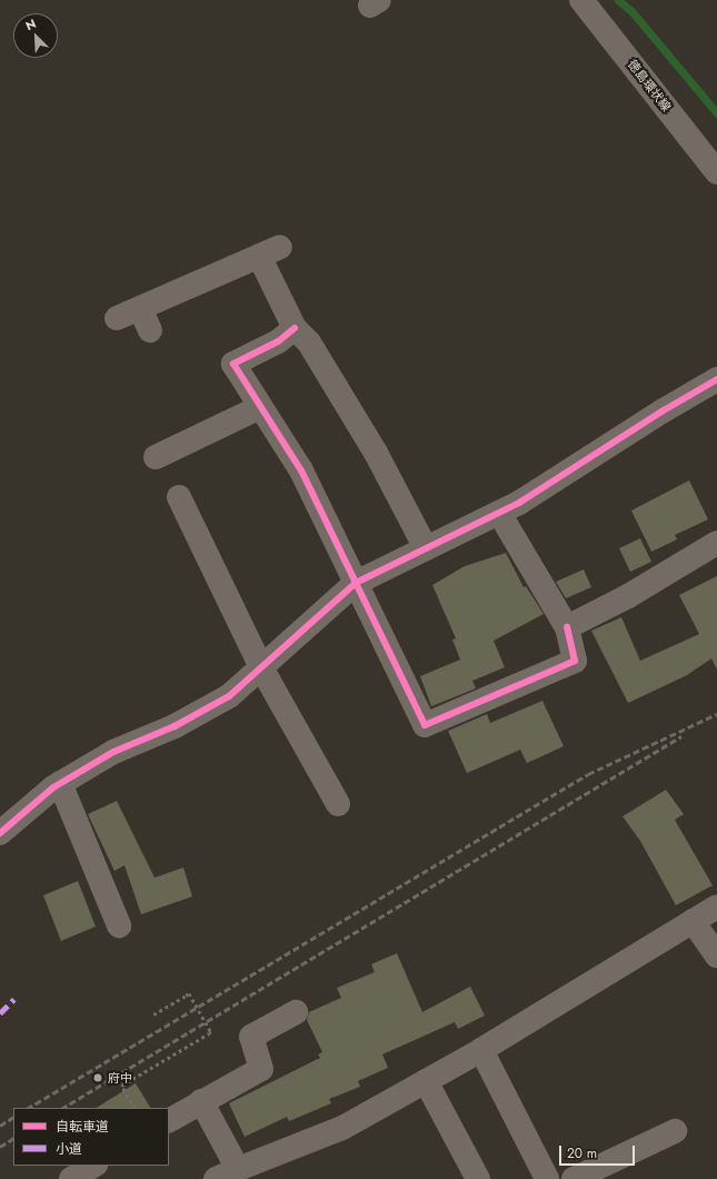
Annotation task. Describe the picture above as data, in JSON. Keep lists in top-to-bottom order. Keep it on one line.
{"streets":{"main road":["徳島環状線"]},"places":["府中"],"legend":["自転車道","小道"],"scale_bar":"20 m","north":"top left"}
